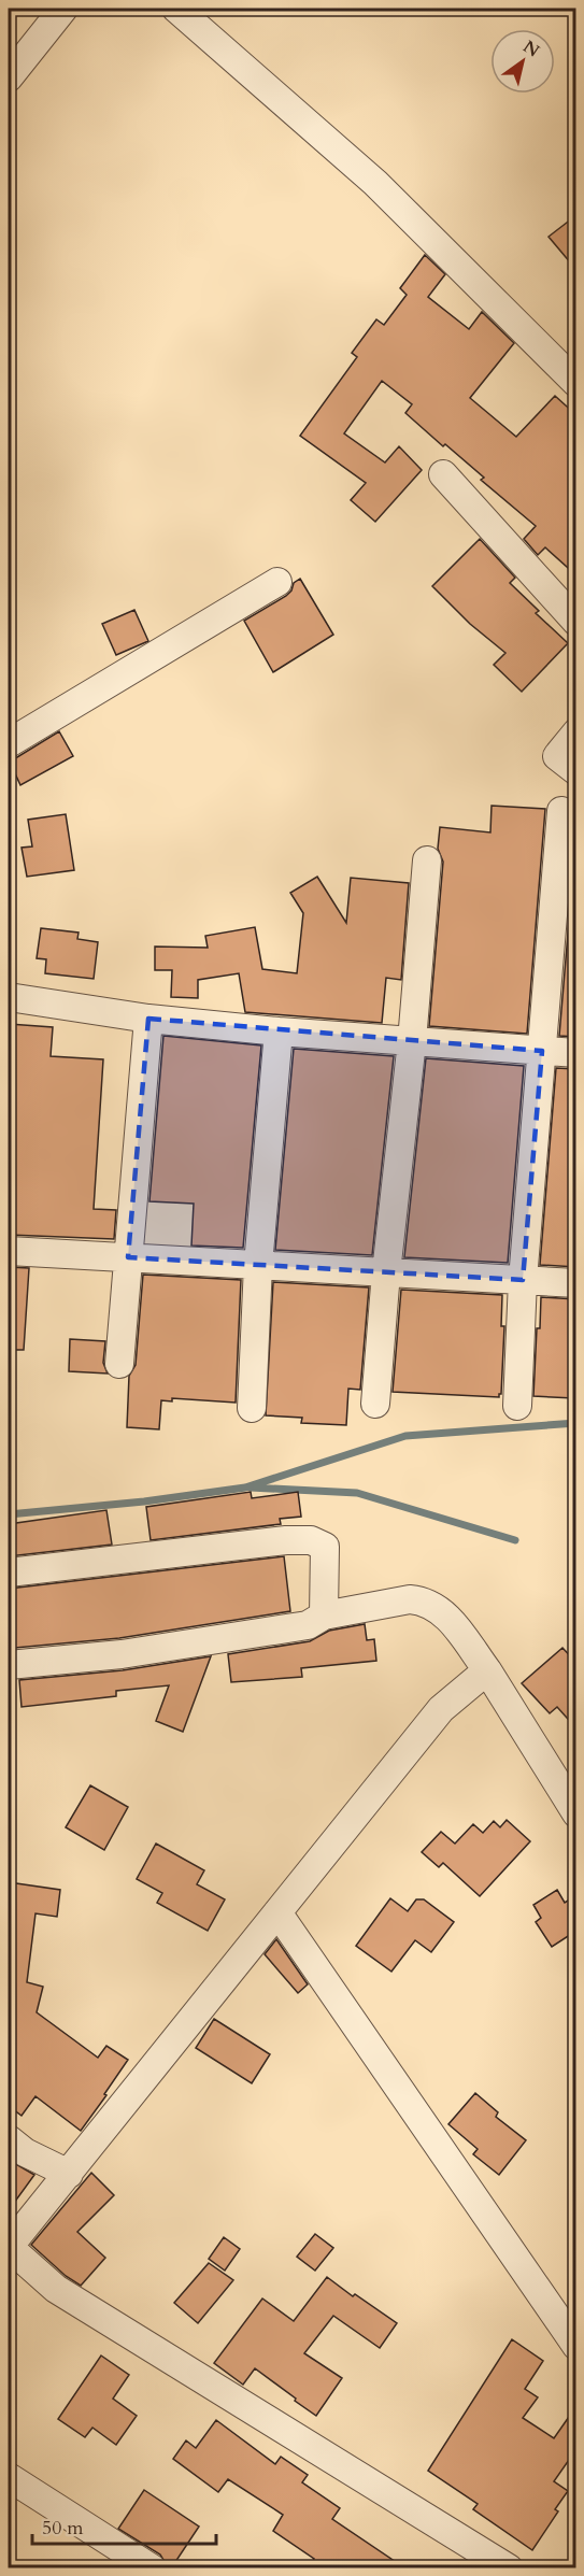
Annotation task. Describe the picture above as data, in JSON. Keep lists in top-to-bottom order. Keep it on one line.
{"scale_bar":"50 m","north":"top right"}
